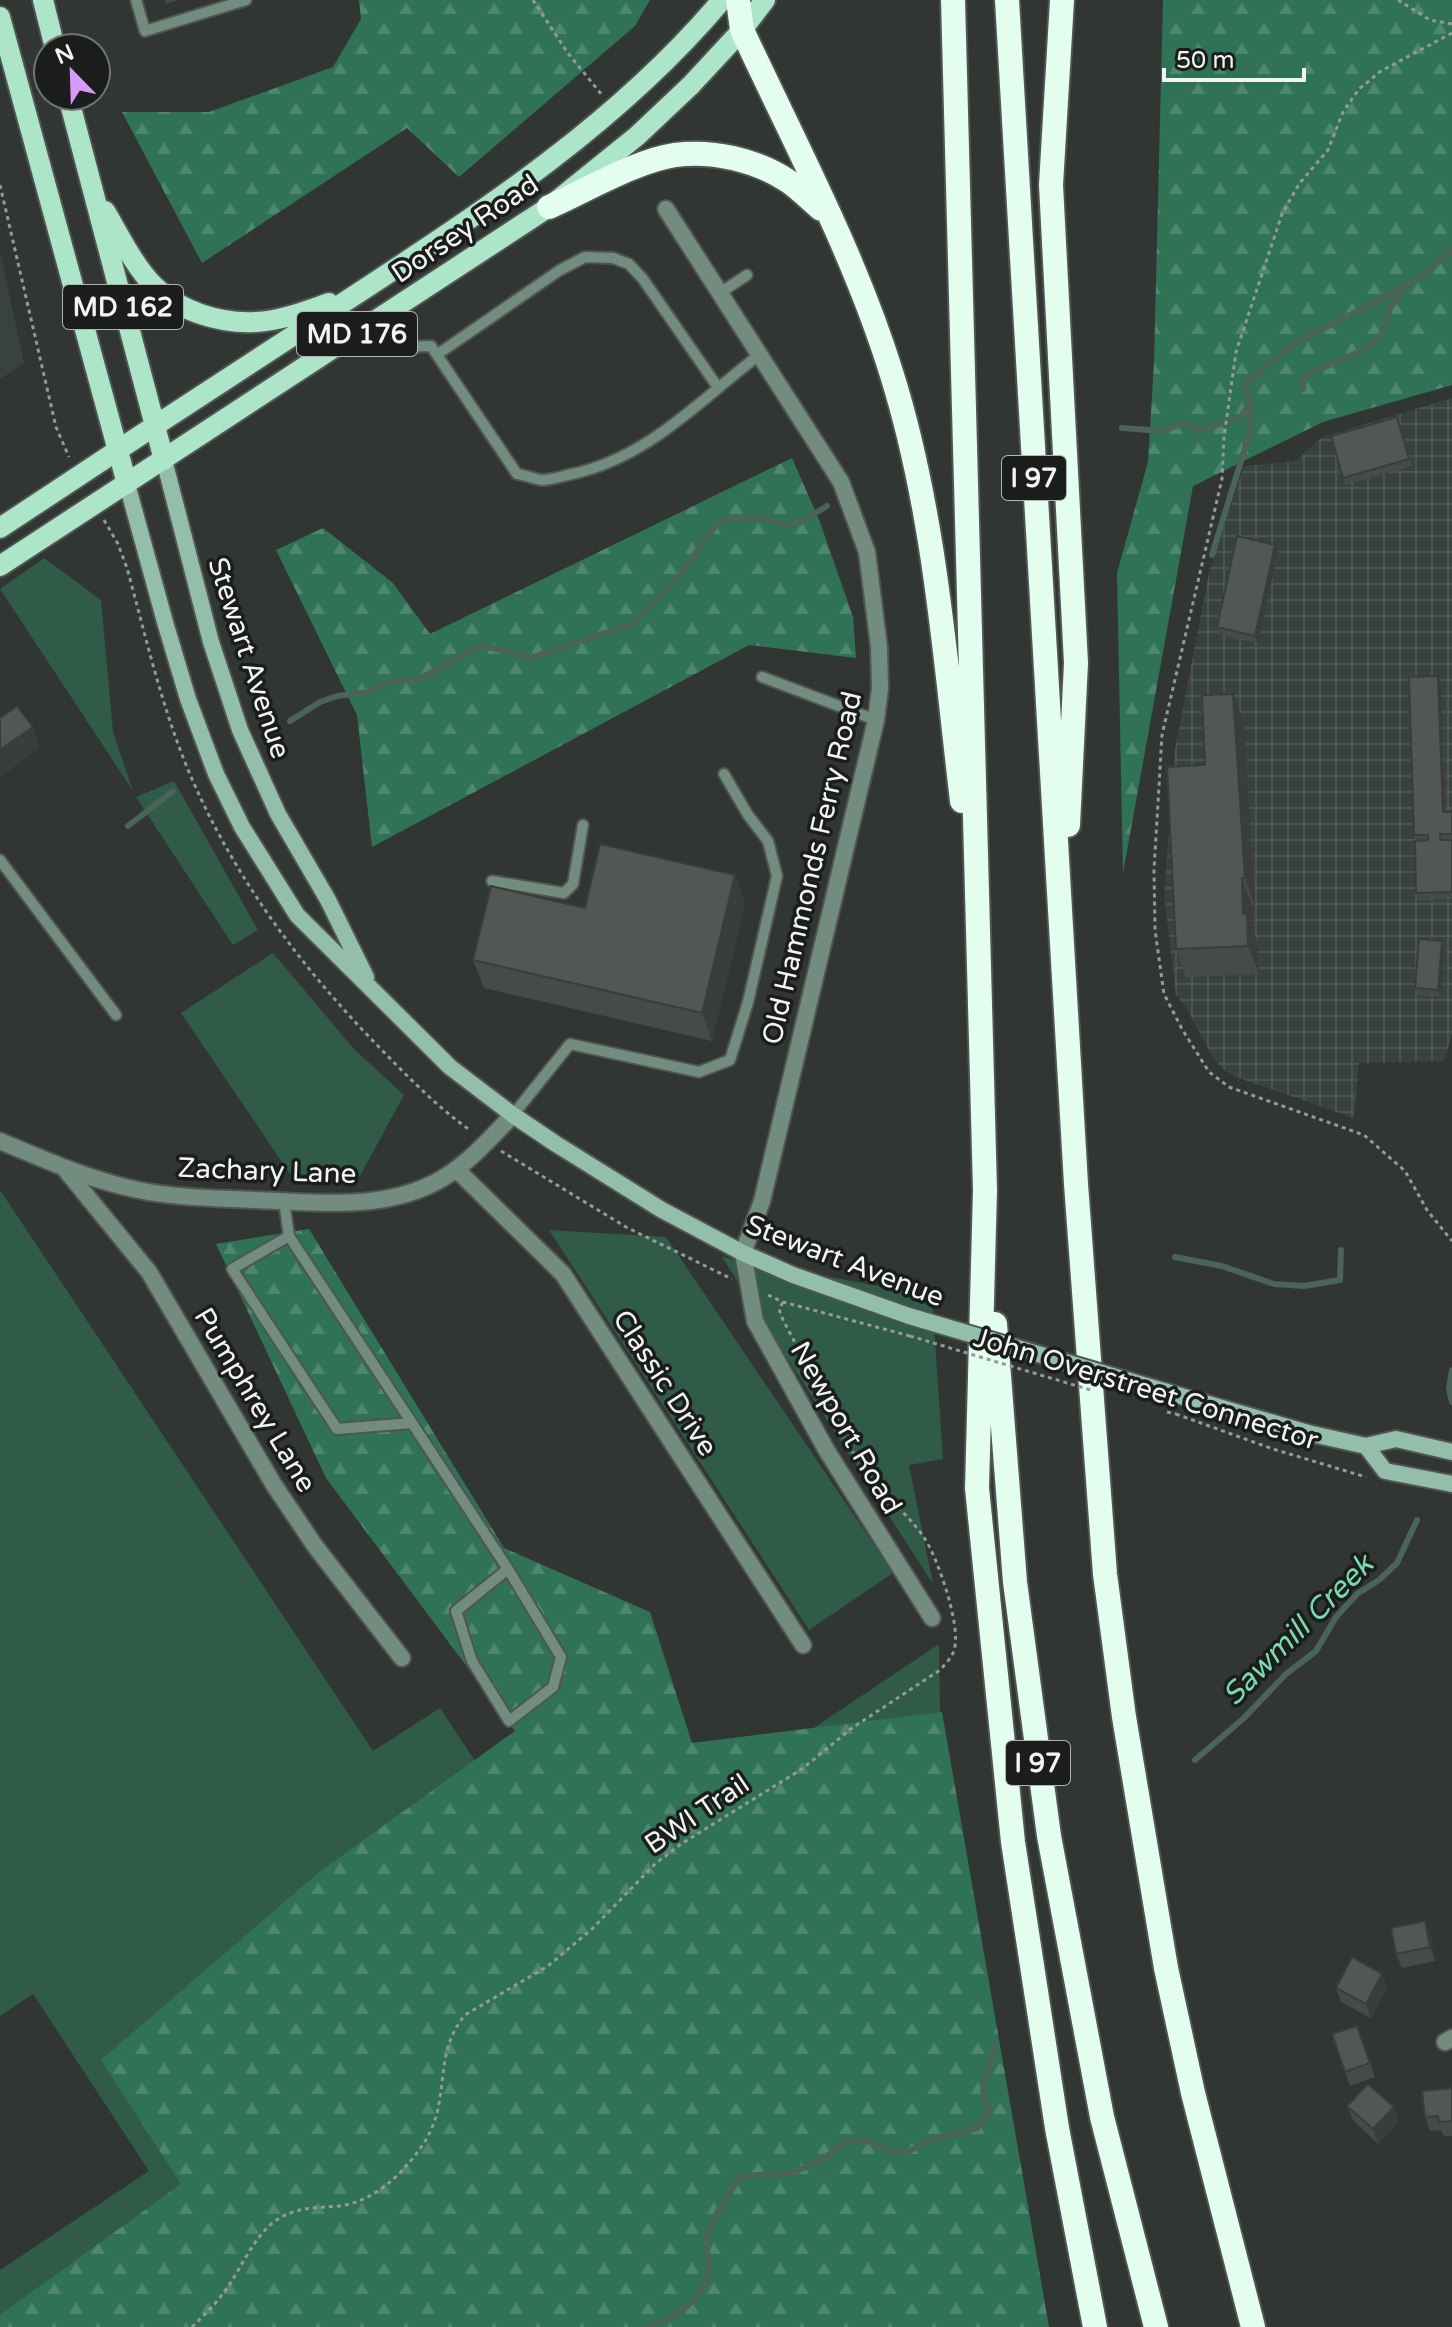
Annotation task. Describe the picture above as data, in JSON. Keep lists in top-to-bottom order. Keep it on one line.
{"streets":{"highway":["I 97"],"main road":["Dorsey Road","MD 162","MD 176"],"street":["Stewart Avenue","Old Hammonds Ferry Road","Zachary Lane","Classic Drive","Pumphrey Lane","Newport Road"],"path":["John Overstreet Connector","BWI Trail"]},"crossings":[["Dorsey Road","MD 162"],["Dorsey Road","Stewart Avenue"],["MD 162","Stewart Avenue"],["Stewart Avenue","Old Hammonds Ferry Road"],["Stewart Avenue","Zachary Lane"],["Stewart Avenue","Newport Road"],["Old Hammonds Ferry Road","Newport Road"],["Zachary Lane","Classic Drive"],["Zachary Lane","Pumphrey Lane"],["John Overstreet Connector","BWI Trail"]],"water":["Sawmill Creek"],"scale_bar":"50 m","north":"top left"}
